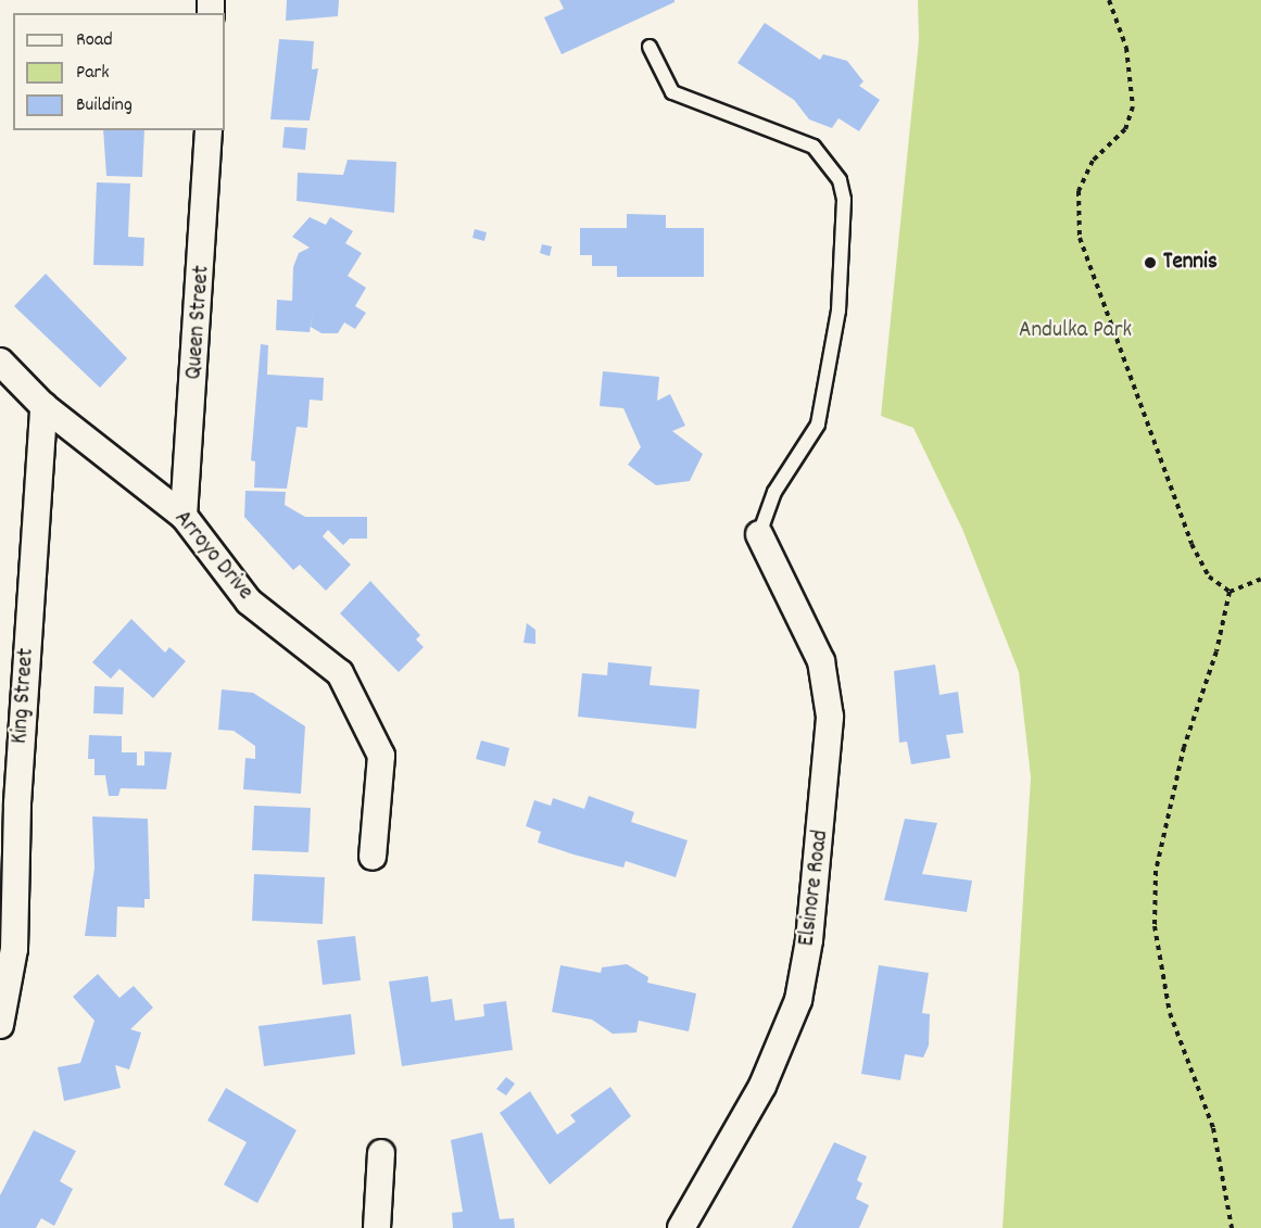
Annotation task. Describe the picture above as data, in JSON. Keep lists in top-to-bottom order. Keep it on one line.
{"streets":{"street":["Queen Street","Arroyo Drive","King Street","Elsinore Road"]},"crossings":[["Queen Street","Arroyo Drive"],["Arroyo Drive","King Street"]],"parks":["Andulka Park"],"places":["Tennis"],"legend":["Road","Park","Building"]}
